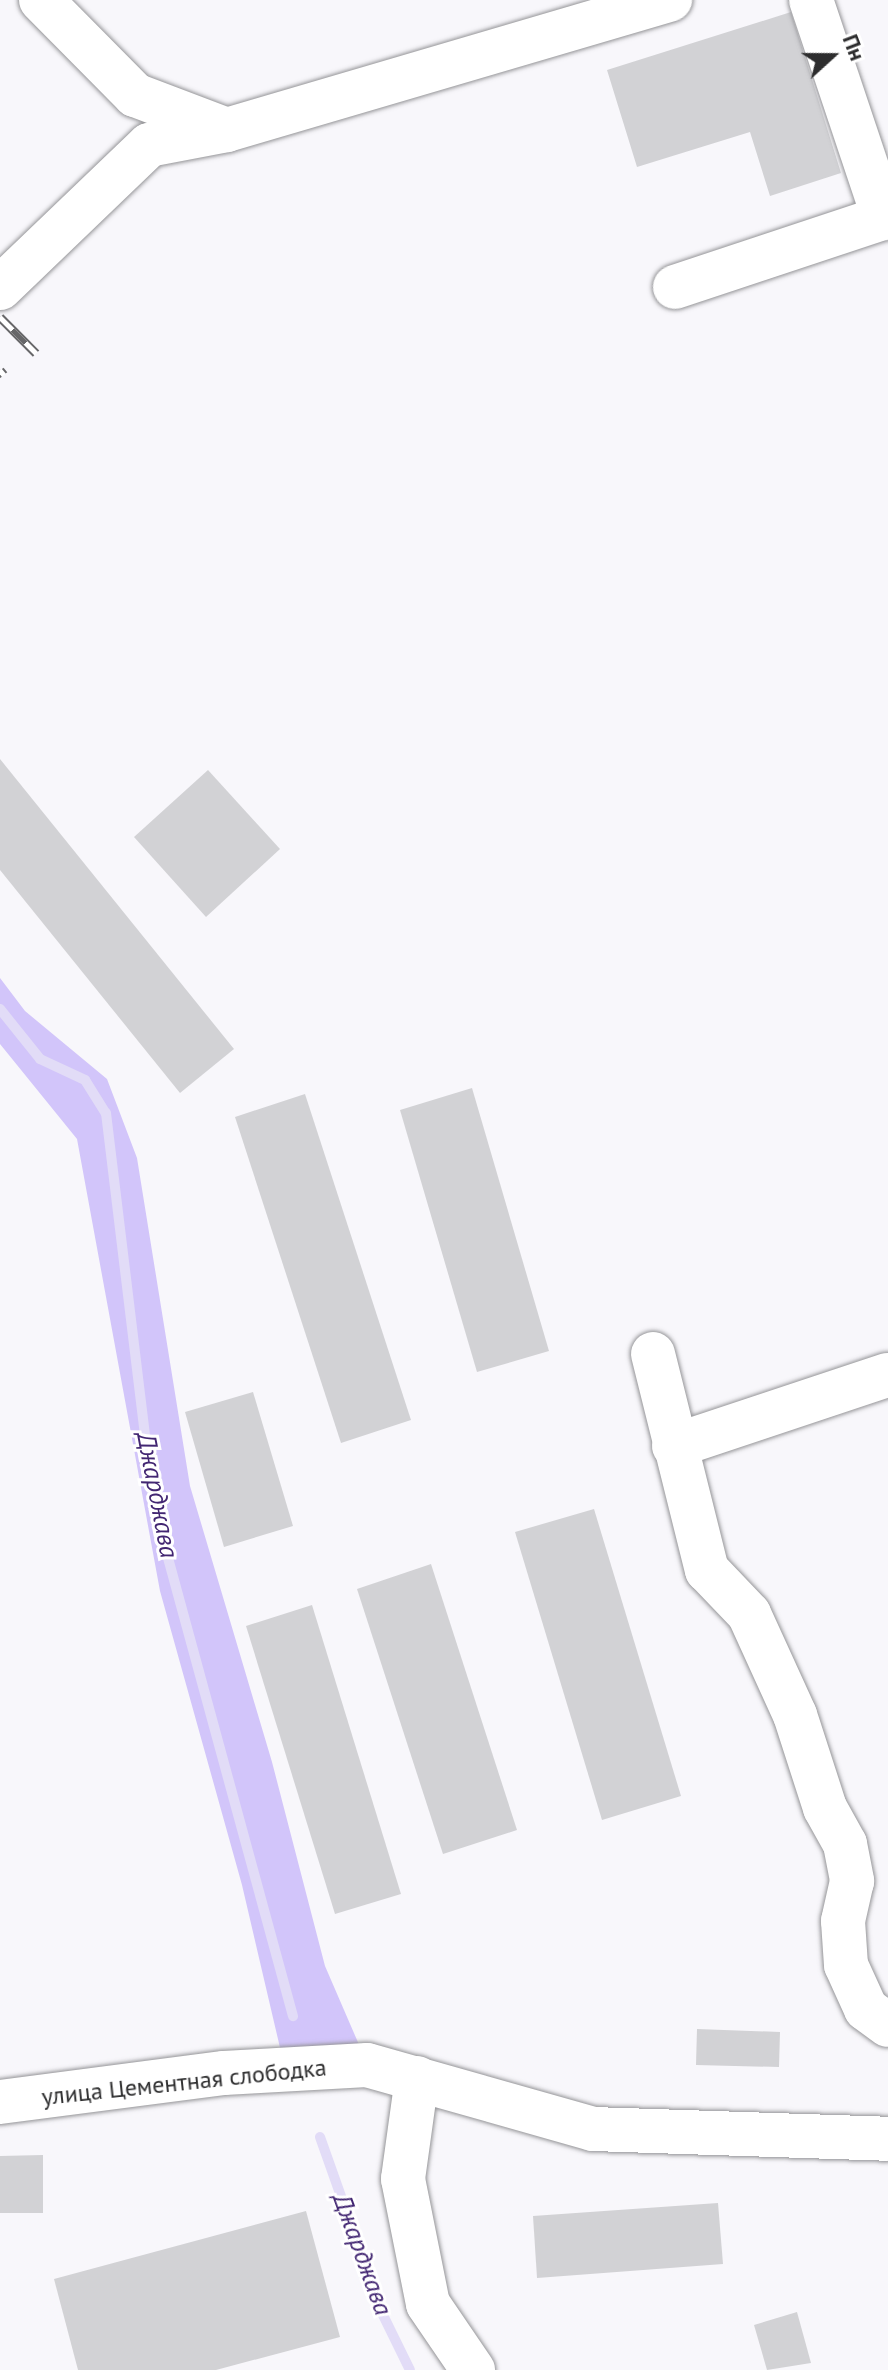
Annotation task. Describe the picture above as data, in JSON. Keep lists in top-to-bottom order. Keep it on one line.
{"streets":{"street":["улица Цементная слободка"]},"water":["Джарджава"],"north":"right"}
